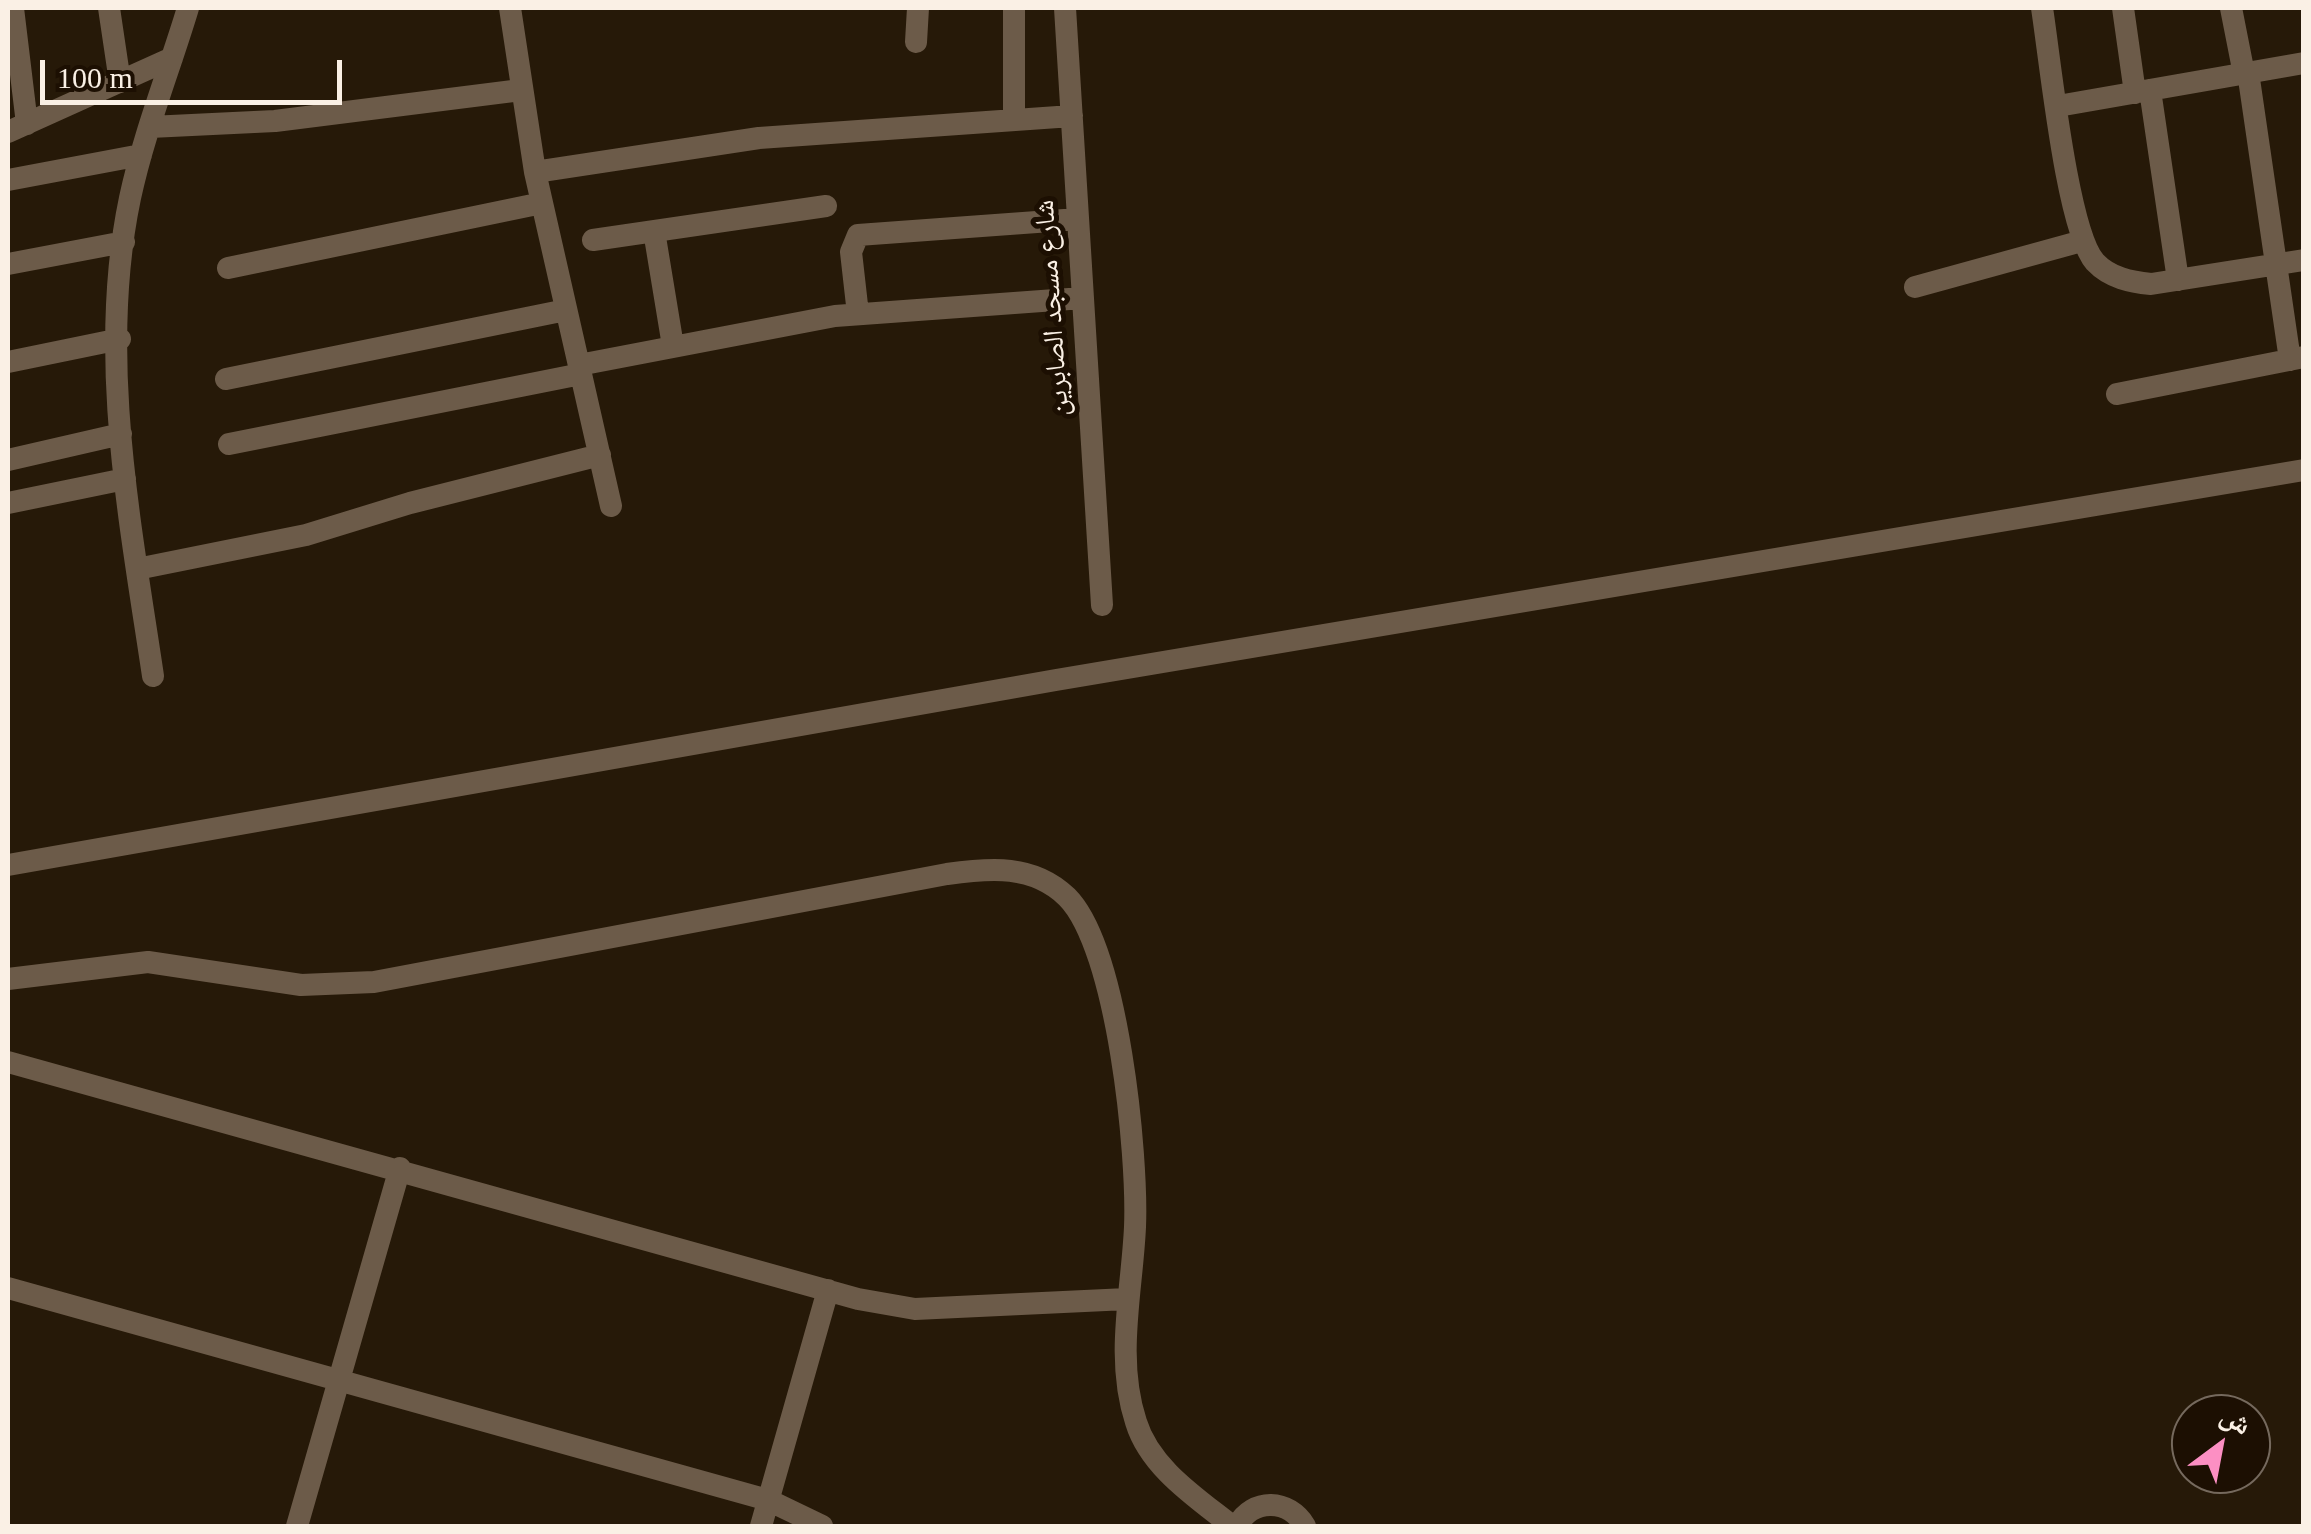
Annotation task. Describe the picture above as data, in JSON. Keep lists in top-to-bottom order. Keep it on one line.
{"streets":{"street":["شارع مسجد الصابرين"]},"scale_bar":"100 m","north":"top right"}
